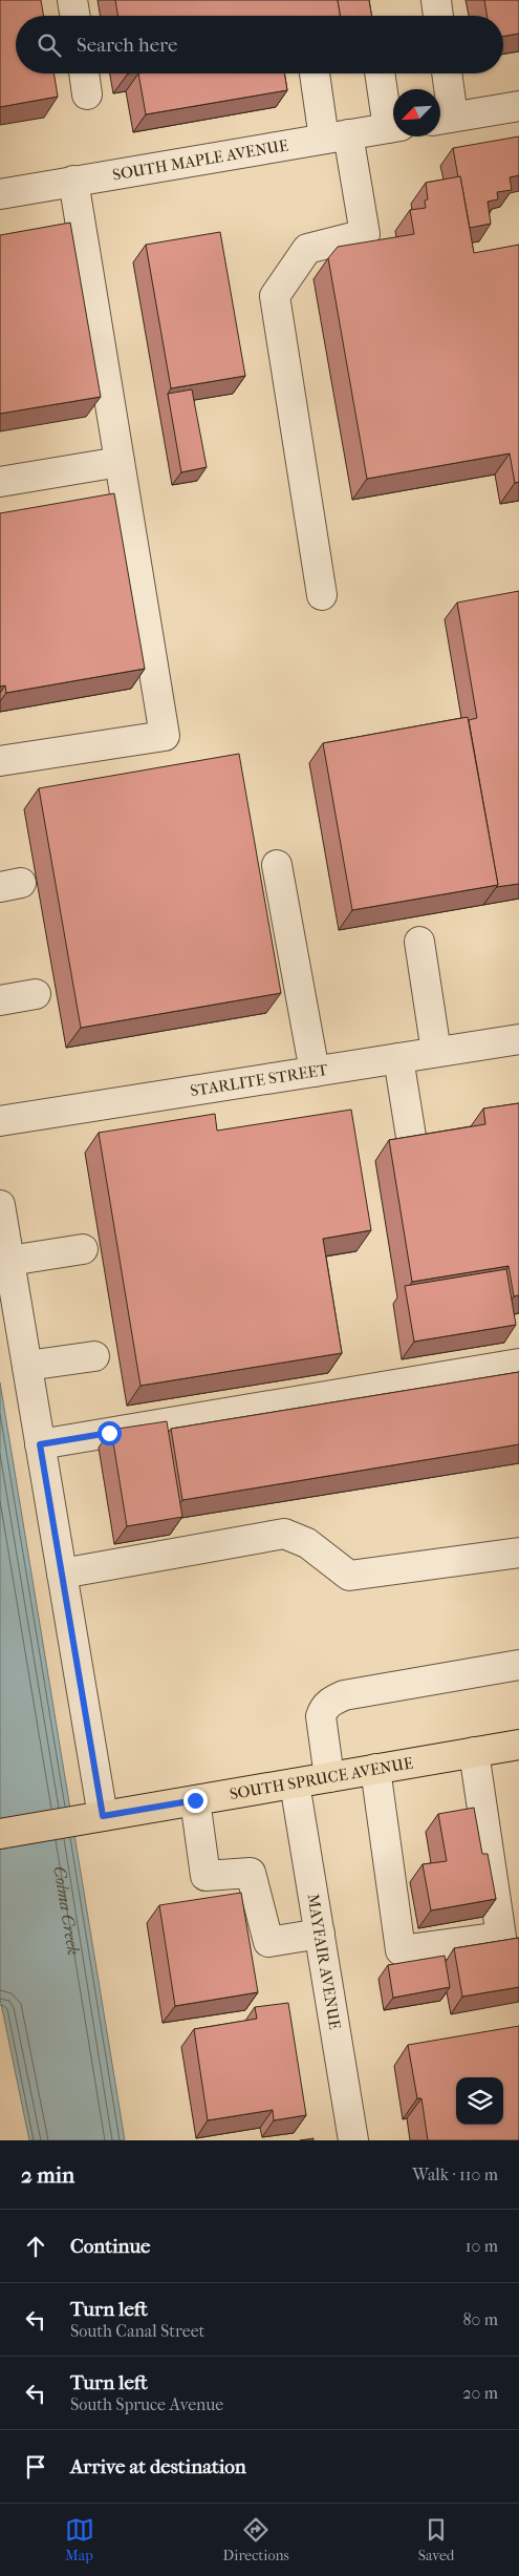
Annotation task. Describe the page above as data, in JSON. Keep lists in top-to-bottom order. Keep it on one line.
{"streets":{"main road":["SOUTH SPRUCE AVENUE"],"street":["SOUTH MAPLE AVENUE","STARLITE STREET","MAYFAIR AVENUE"]},"crossings":[["SOUTH SPRUCE AVENUE","MAYFAIR AVENUE"]],"water":["Colma Creek"],"north":"bottom left","page":{"search":"Search here","heading":["2 min","Walk · 110 m"],"list":[["Continue","10 m"],["Turn left","South Canal Street","80 m"],["Turn left","South Spruce Avenue","20 m"],"Arrive at destination"],"nav":["Map","Directions","Saved"]}}
